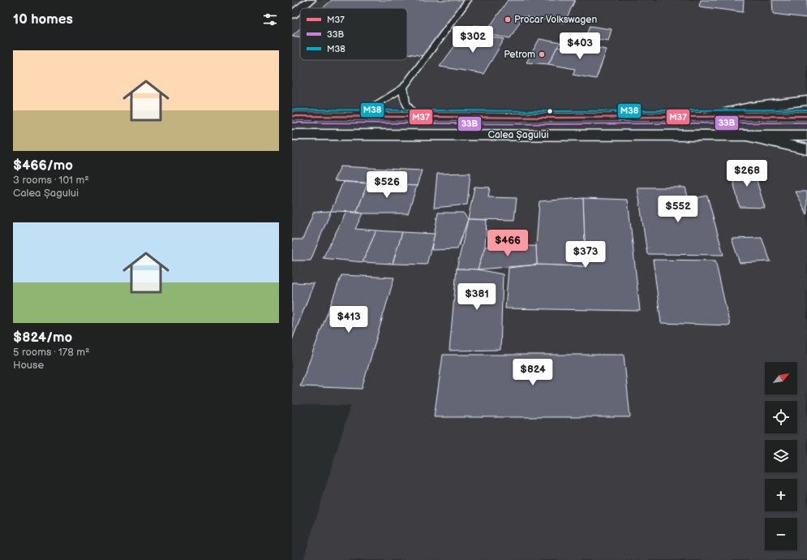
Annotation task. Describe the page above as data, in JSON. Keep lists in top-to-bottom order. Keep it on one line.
{"streets":{"main road":["Calea Șagului"]},"places":["Procar Volkswagen","Petrom"],"lines":["transit line M38","transit line M37","transit line 33B"],"legend":["M37","33B","M38"],"north":"top right","page":{"heading":"10 homes","price":["$302","$403","$268","$526","$552","$466","$373","$381","$413","$824"],"list":[{"name":"$466/mo","note":"3 rooms · 101 m² · Calea Șagului"},{"name":"$824/mo","note":"5 rooms · 178 m² · House"}],"map_buttons":["+","−"]}}
